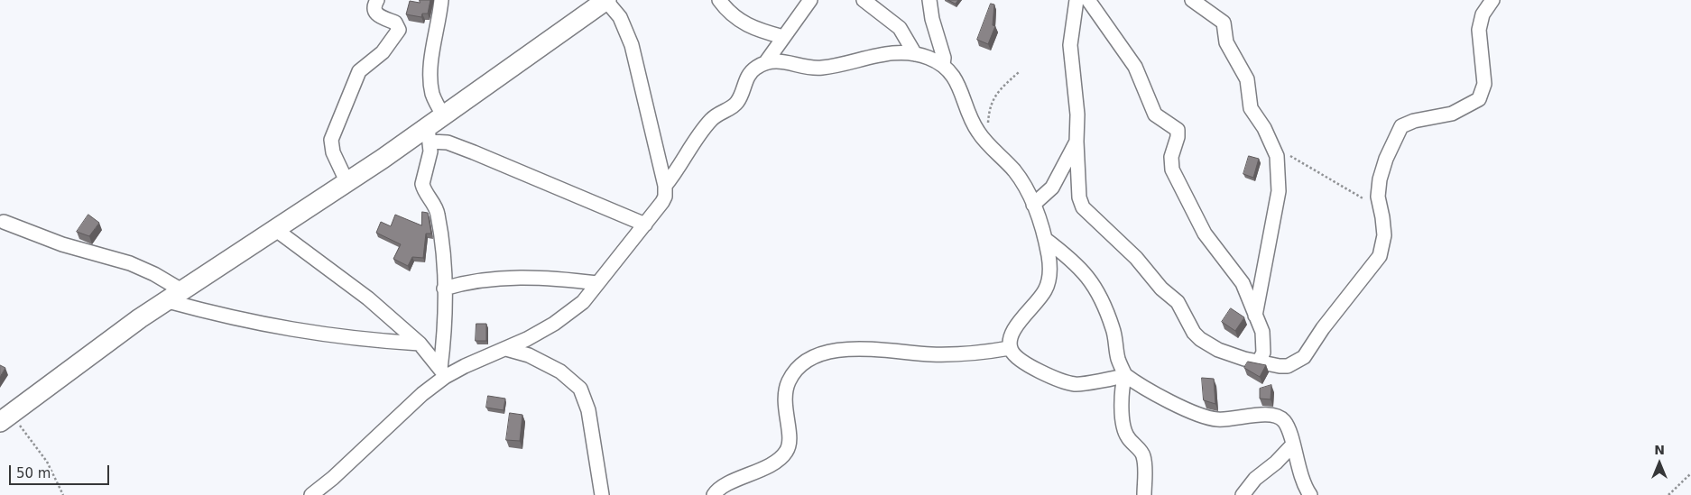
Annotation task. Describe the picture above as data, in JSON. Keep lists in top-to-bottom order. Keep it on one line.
{"scale_bar":"50 m","north":"top"}
